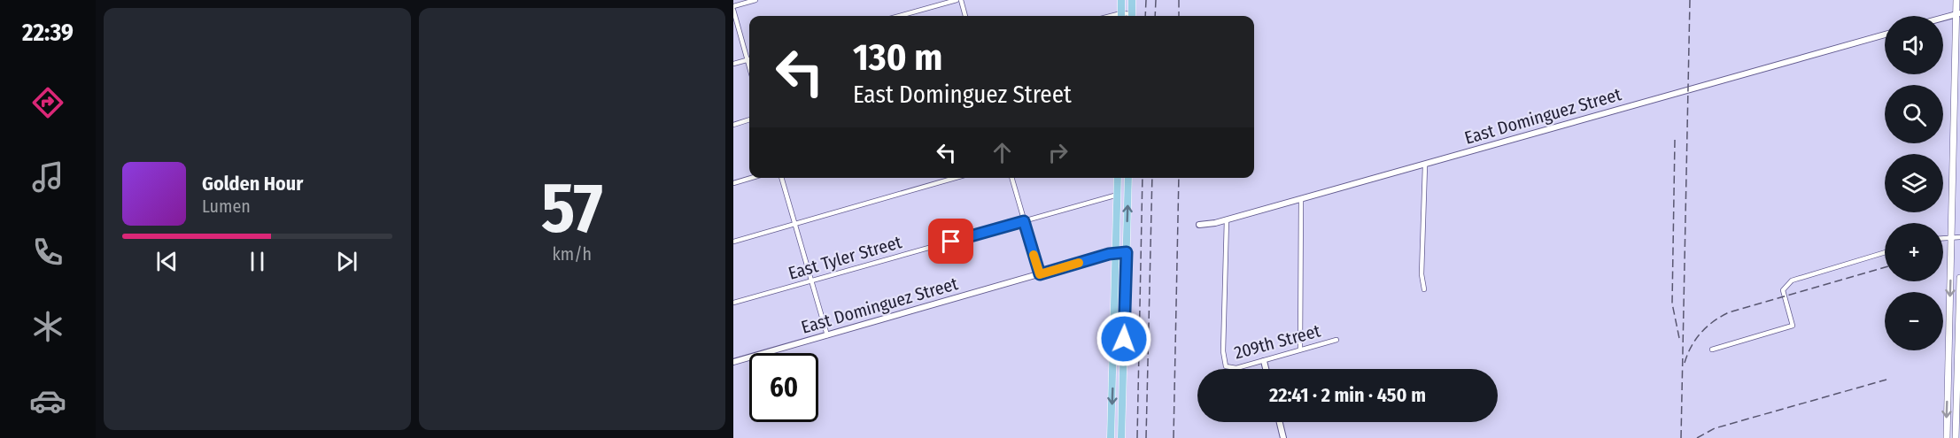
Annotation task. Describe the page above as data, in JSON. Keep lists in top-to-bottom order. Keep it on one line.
{"streets":{"street":["East Dominguez Street","East Tyler Street","209th Street"]},"crossings":[["East Dominguez Street","209th Street"]],"page":{"tabs":"22:39","tile":["57","km/h"],"map_buttons":["+","−"],"turn":["130 m","East Dominguez Street"],"song":["Golden Hour","Lumen"],"limit":"60","trip":"22:41 · 2 min · 450 m"}}
